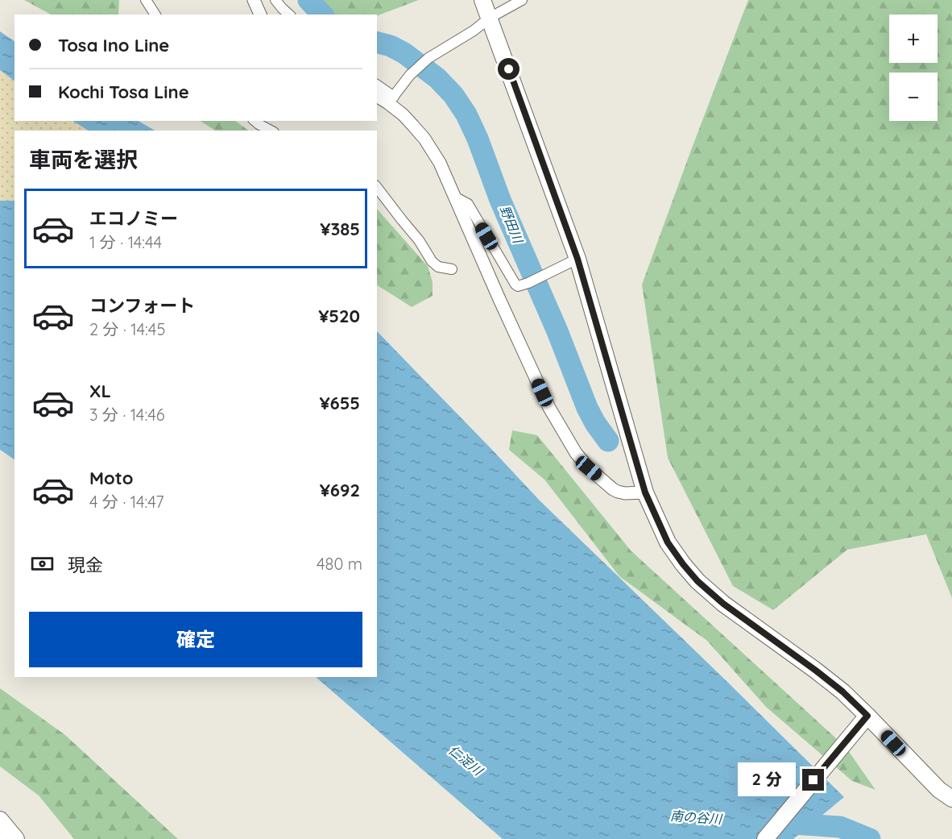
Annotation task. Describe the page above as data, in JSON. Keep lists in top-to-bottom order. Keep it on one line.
{"water":["野田川","仁淀川","南の谷川"],"page":{"map_buttons":["+","−"],"banner":["Tosa Ino Line","Kochi Tosa Line"],"heading":"車両を選択","list":[{"name":"エコノミー","note":"1 分 · 14:44","value":"¥385"},{"name":"コンフォート","note":"2 分 · 14:45","value":"¥520"},{"name":"XL","note":"3 分 · 14:46","value":"¥655"},{"name":"Moto","note":"4 分 · 14:47","value":"¥692"}],"pay":["現金","480 m"],"buttons":"確定","bubble":"2 分"}}
